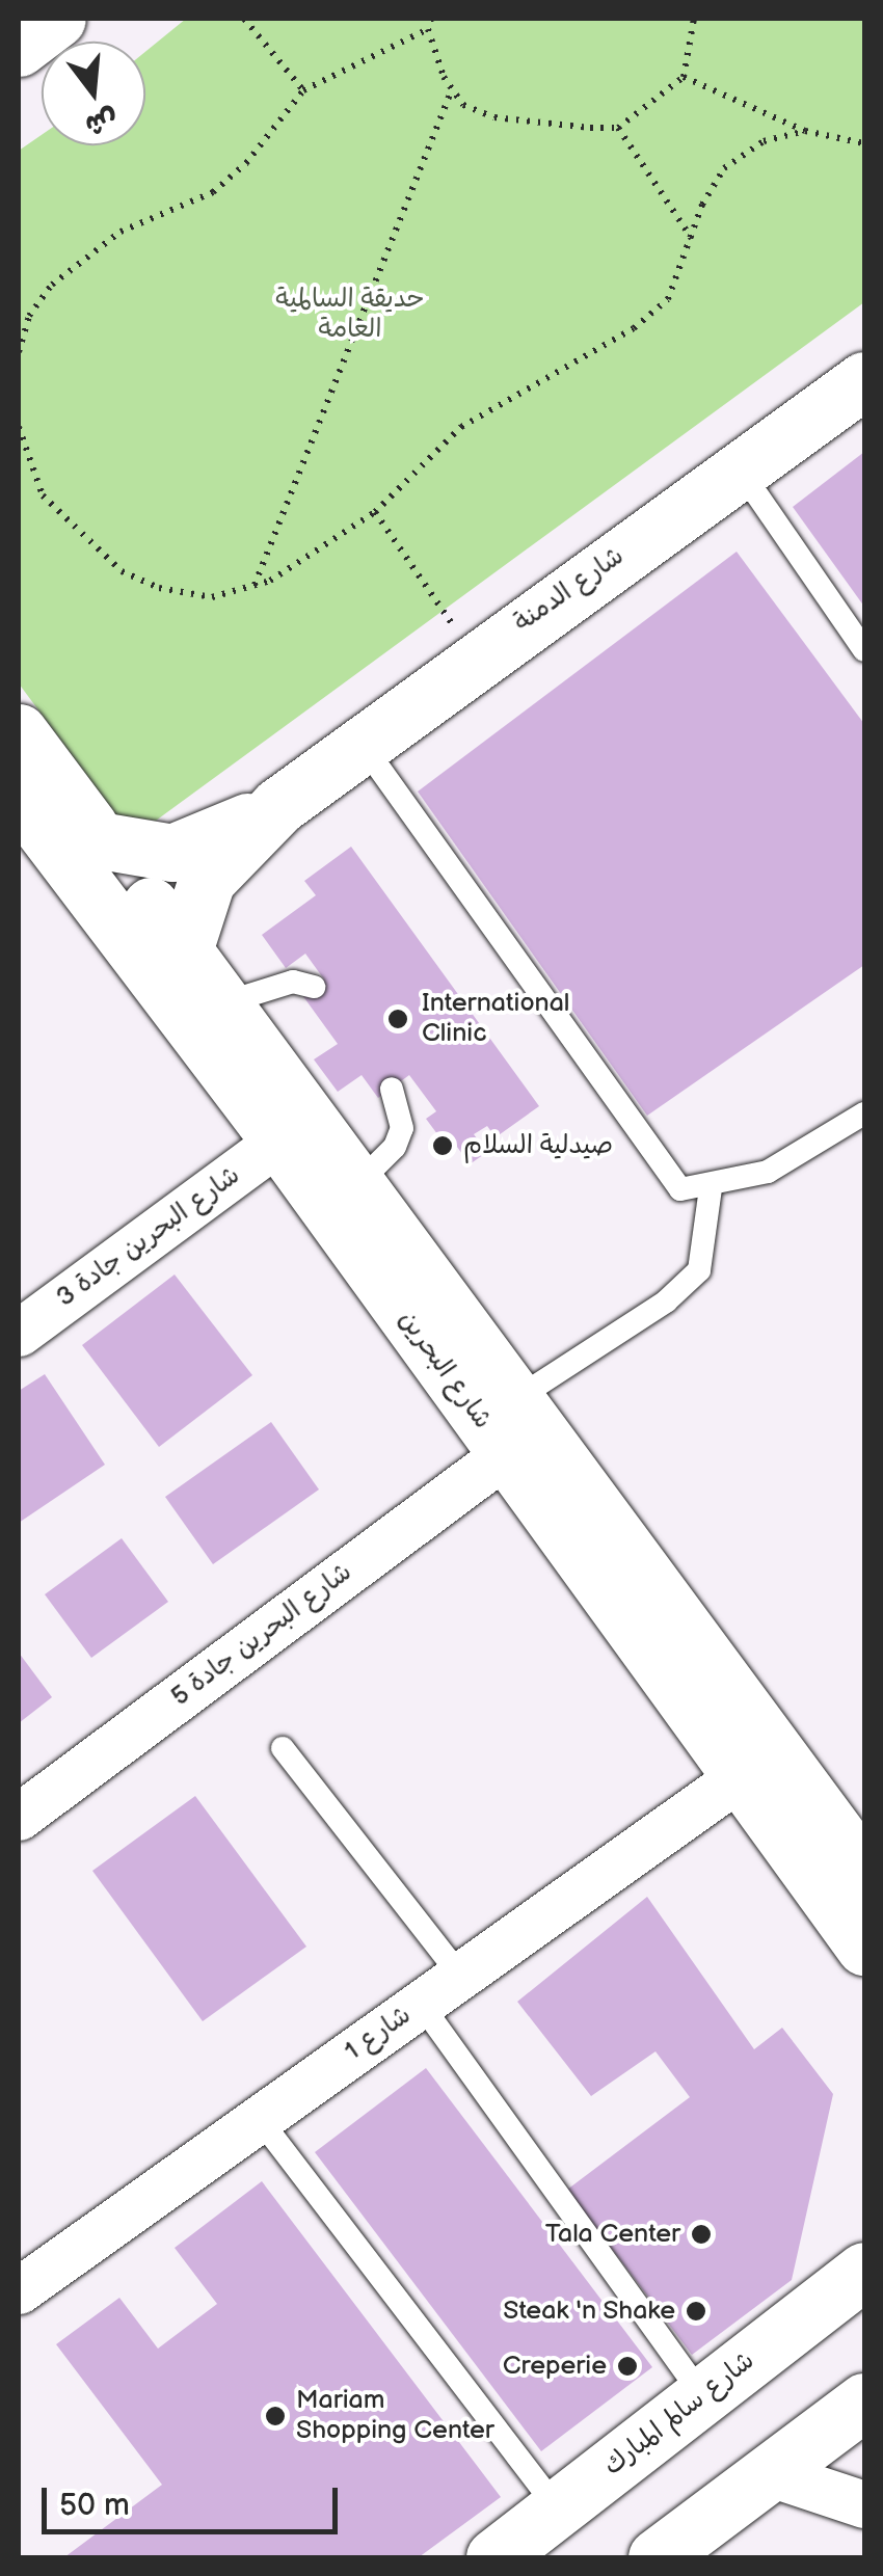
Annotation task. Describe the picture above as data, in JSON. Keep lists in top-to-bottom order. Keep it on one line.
{"streets":{"street":["شارع الدمنة","شارع البحرين جادة 3","شارع البحرين","شارع البحرين جادة 5","شارع 1","شارع سالم المبارك"]},"crossings":[["شارع الدمنة","شارع البحرين"],["شارع البحرين جادة 3","شارع البحرين"],["شارع البحرين","شارع البحرين جادة 5"],["شارع البحرين","شارع 1"]],"parks":["حديقة السالمية العامة"],"places":["International Clinic","صيدلية السلام","Tala Center","Steak 'n Shake","Creperie","Mariam Shopping Center"],"scale_bar":"50 m","north":"bottom"}
